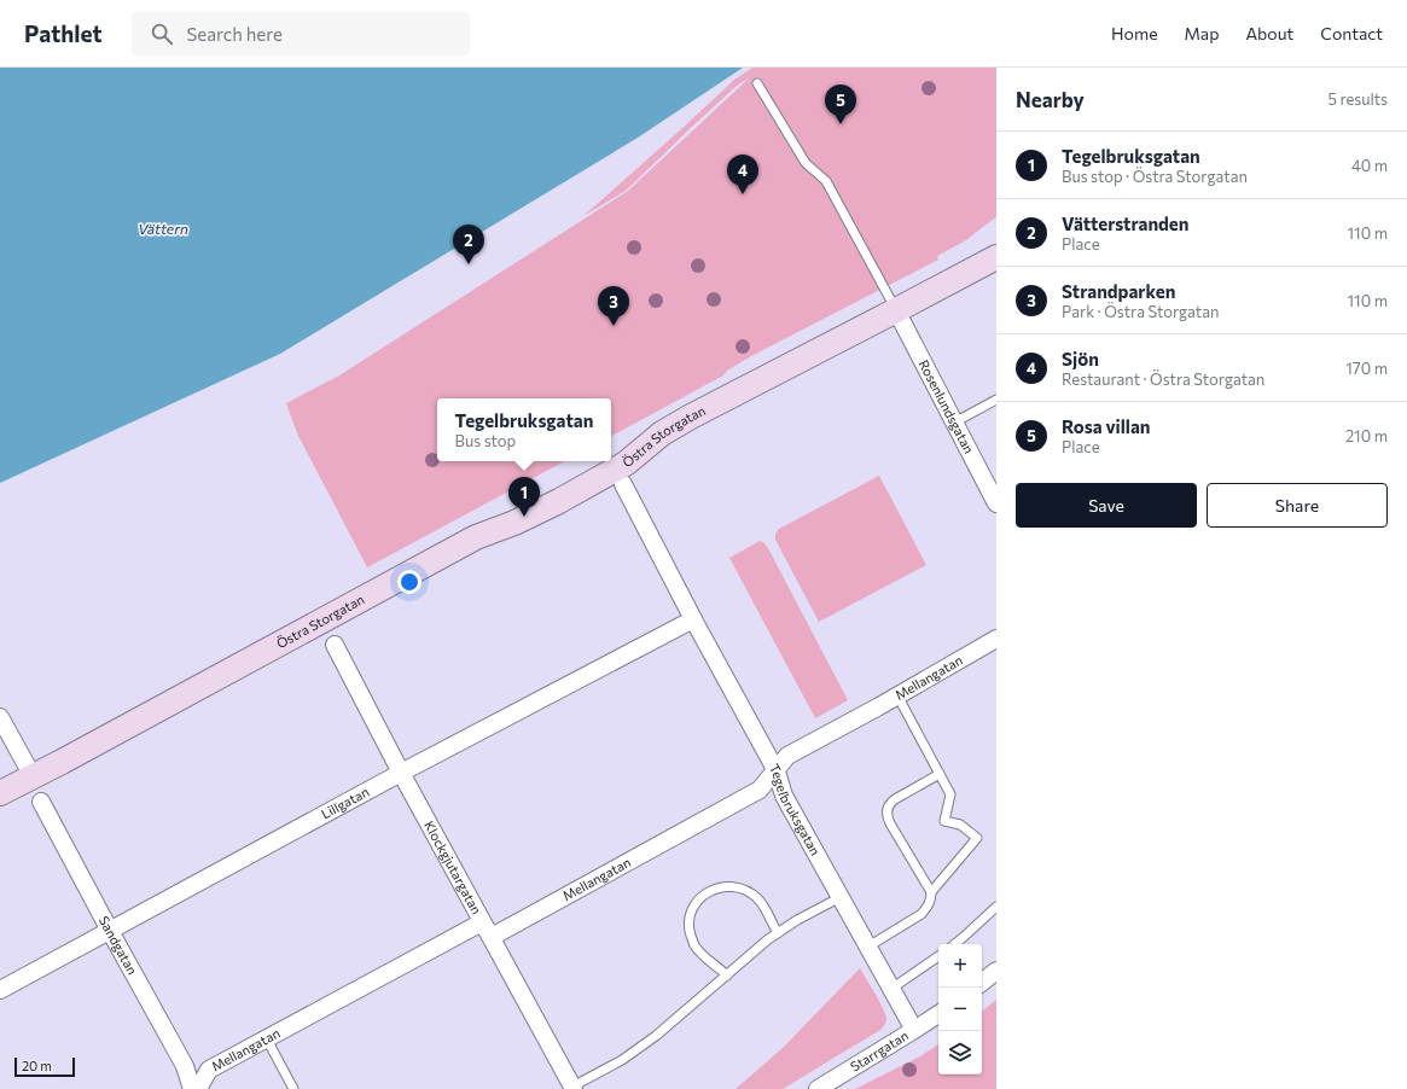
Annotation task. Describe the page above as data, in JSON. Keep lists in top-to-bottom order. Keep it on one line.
{"streets":{"street":["Rosenlundsgatan","Östra Storgatan","Mellangatan","Lillgatan","Tegelbruksgatan","Klockgjutargatan","Sandgatan","Starrgatan"]},"crossings":[["Rosenlundsgatan","Östra Storgatan"],["Mellangatan","Tegelbruksgatan"],["Mellangatan","Klockgjutargatan"],["Lillgatan","Tegelbruksgatan"],["Lillgatan","Klockgjutargatan"],["Lillgatan","Sandgatan"],["Tegelbruksgatan","Starrgatan"]],"water":["Vättern"],"scale_bar":"20 m","page":{"header":"Pathlet","search":"Search here","nav":["Home","Map","About","Contact"],"heading":["Nearby","5 results"],"pins":["5","4","2","3","1"],"list":[{"mark":"1","name":"Tegelbruksgatan","note":"Bus stop · Östra Storgatan","value":"40 m"},{"mark":"2","name":"Vätterstranden","note":"Place","value":"110 m"},{"mark":"3","name":"Strandparken","note":"Park · Östra Storgatan","value":"110 m"},{"mark":"4","name":"Sjön","note":"Restaurant · Östra Storgatan","value":"170 m"},{"mark":"5","name":"Rosa villan","note":"Place","value":"210 m"}],"popup":["Tegelbruksgatan","Bus stop"],"buttons":["Save","Share"],"map_buttons":["+","−"],"scale":"20 m"}}
